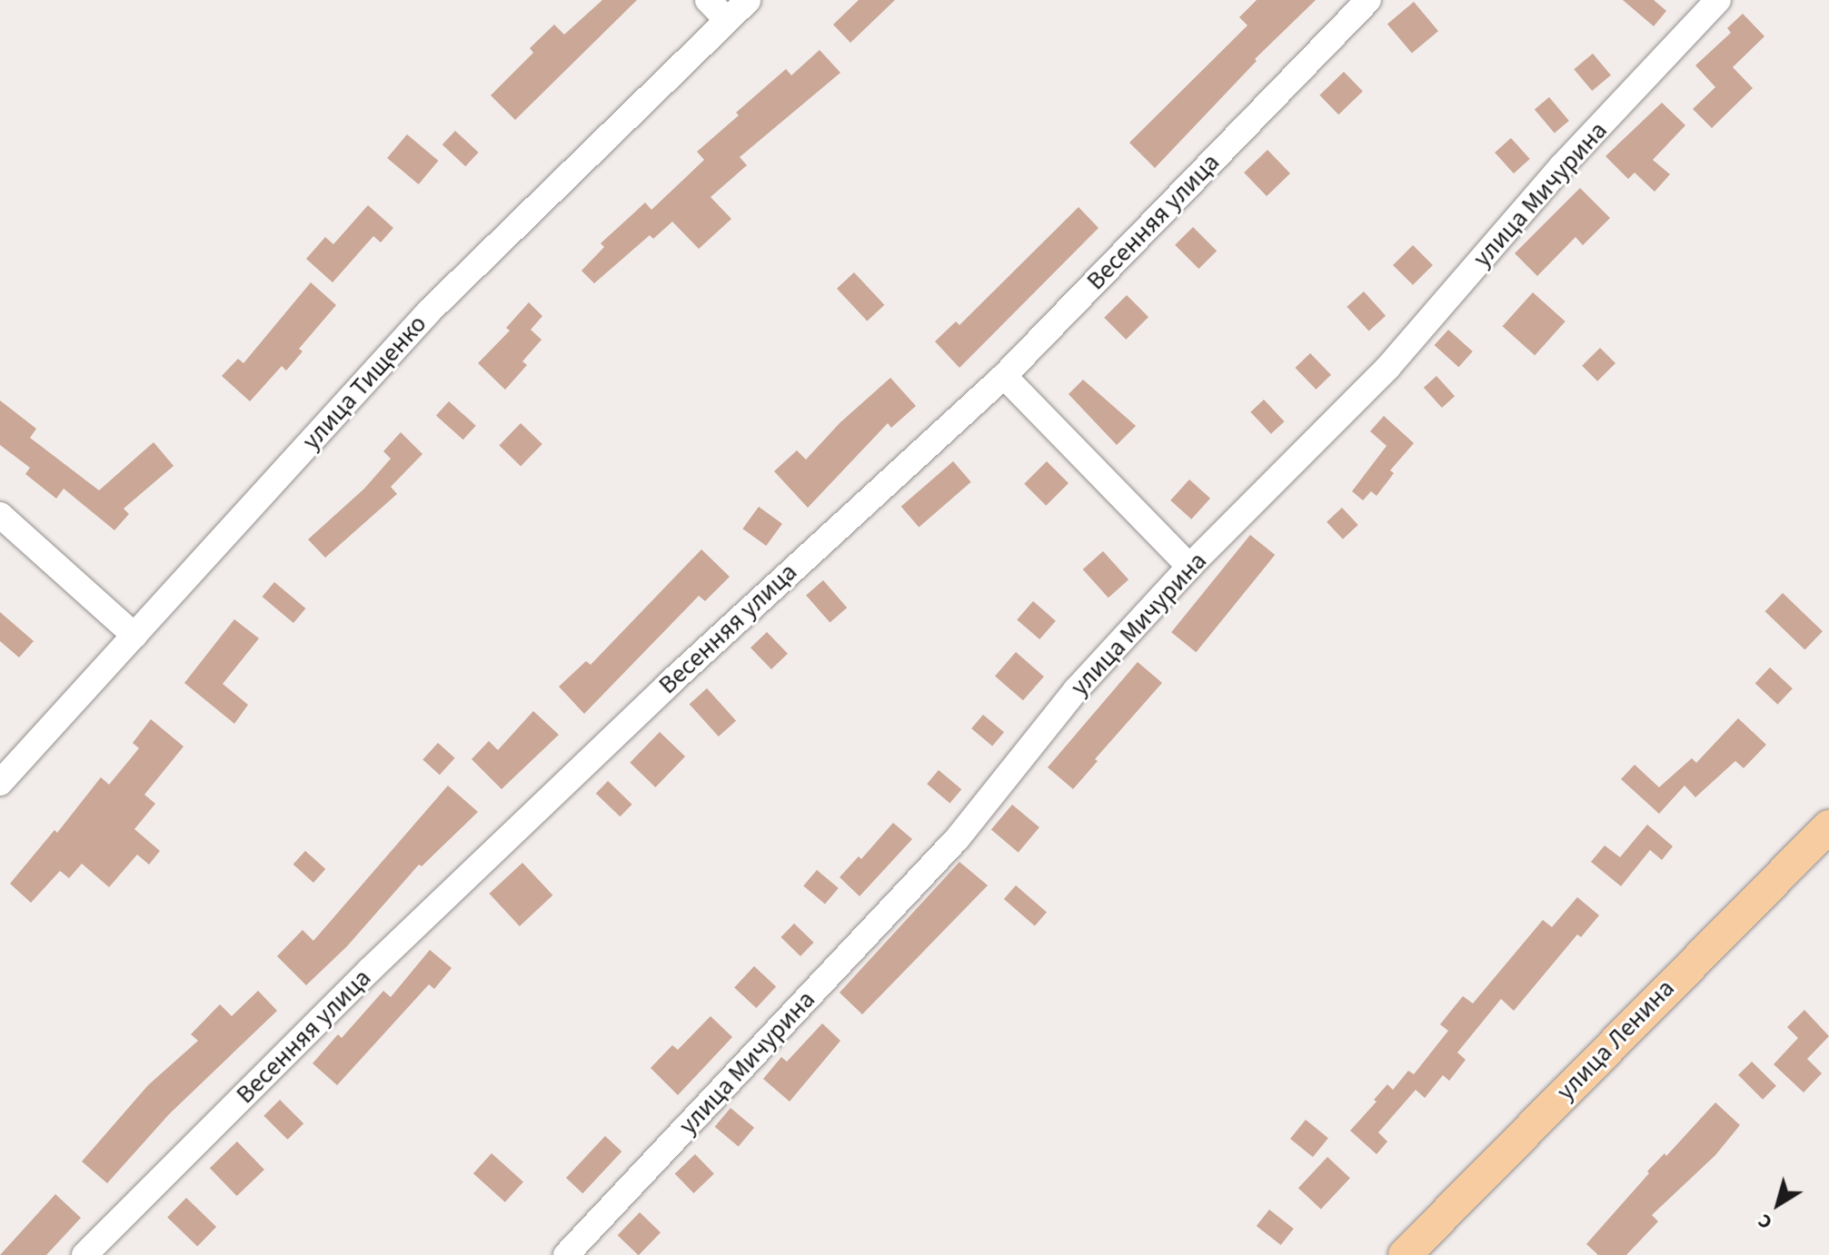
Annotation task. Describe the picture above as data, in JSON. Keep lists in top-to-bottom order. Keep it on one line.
{"streets":{"main road":["улица Ленина"],"street":["улица Мичурина","Весенняя улица","улица Тищенко"]},"north":"bottom left"}
